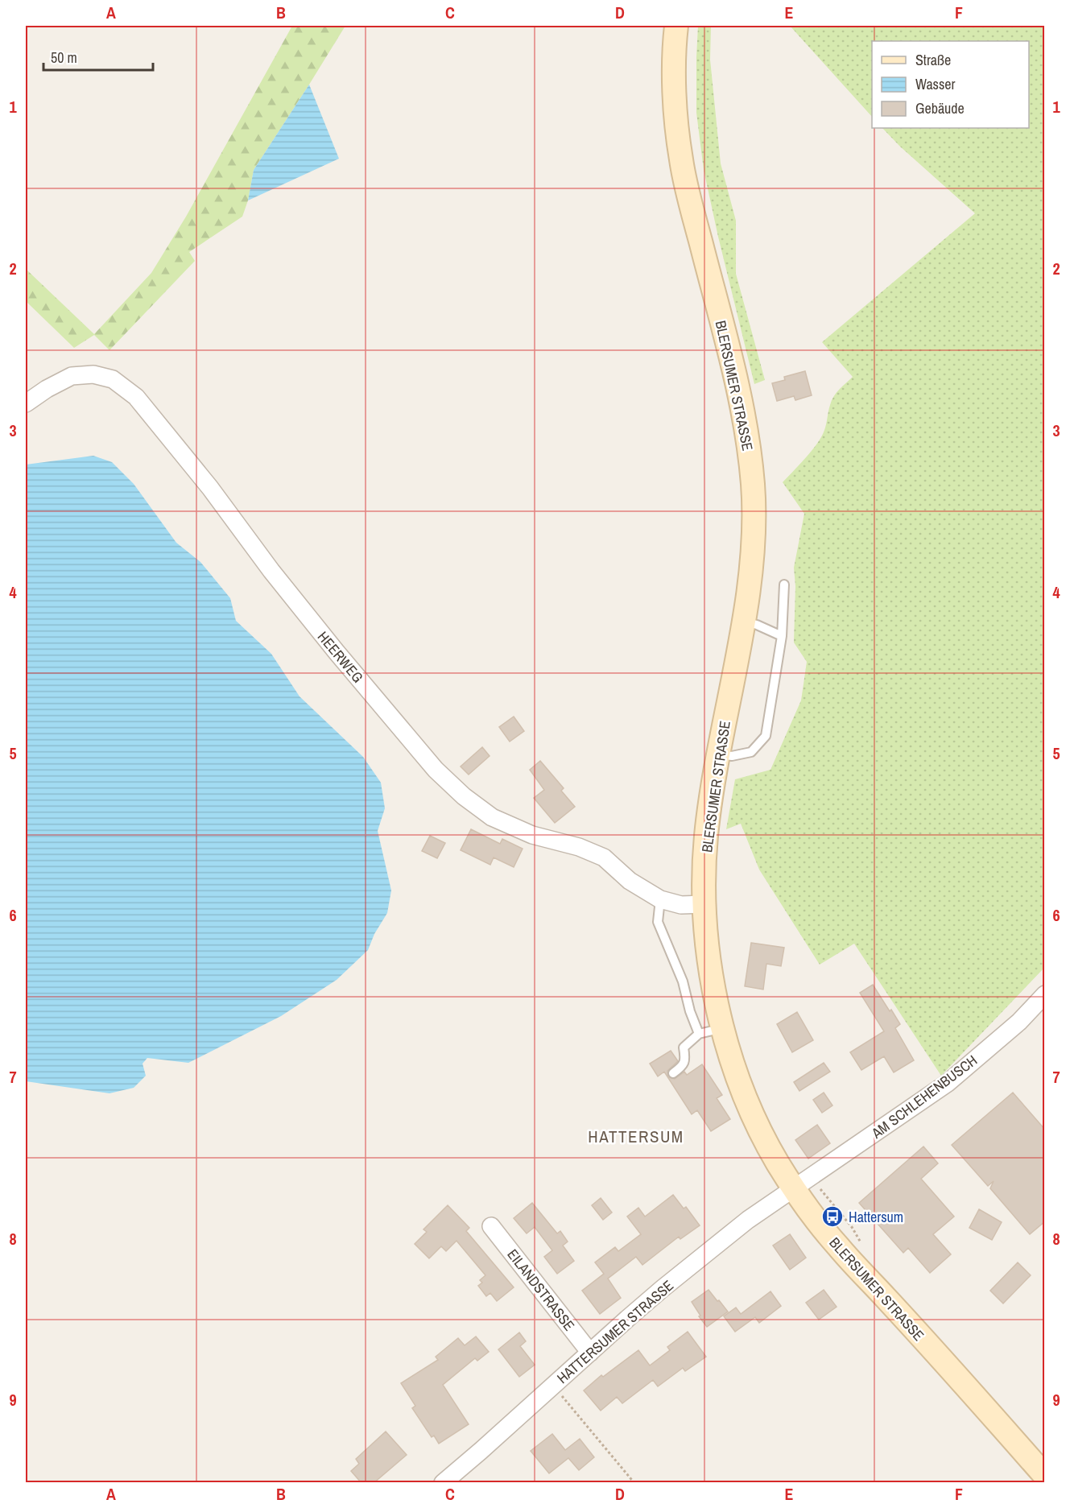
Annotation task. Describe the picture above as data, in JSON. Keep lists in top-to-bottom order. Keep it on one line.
{"streets":{"main road":["BLERSUMER STRASSE"],"street":["HEERWEG","AM SCHLEHENBUSCH","EILANDSTRASSE","HATTERSUMER STRASSE"]},"crossings":[["BLERSUMER STRASSE","HEERWEG"],["BLERSUMER STRASSE","AM SCHLEHENBUSCH"],["BLERSUMER STRASSE","HATTERSUMER STRASSE"],["AM SCHLEHENBUSCH","HATTERSUMER STRASSE"],["EILANDSTRASSE","HATTERSUMER STRASSE"]],"districts":["HATTERSUM"],"places":{"bus stop":["Hattersum"]},"legend":["Straße","Wasser","Gebäude"],"scale_bar":"50 m","grid":{"columns":["A","B","C","D","E","F"],"rows":["1","2","3","4","5","6","7","8","9"]}}
